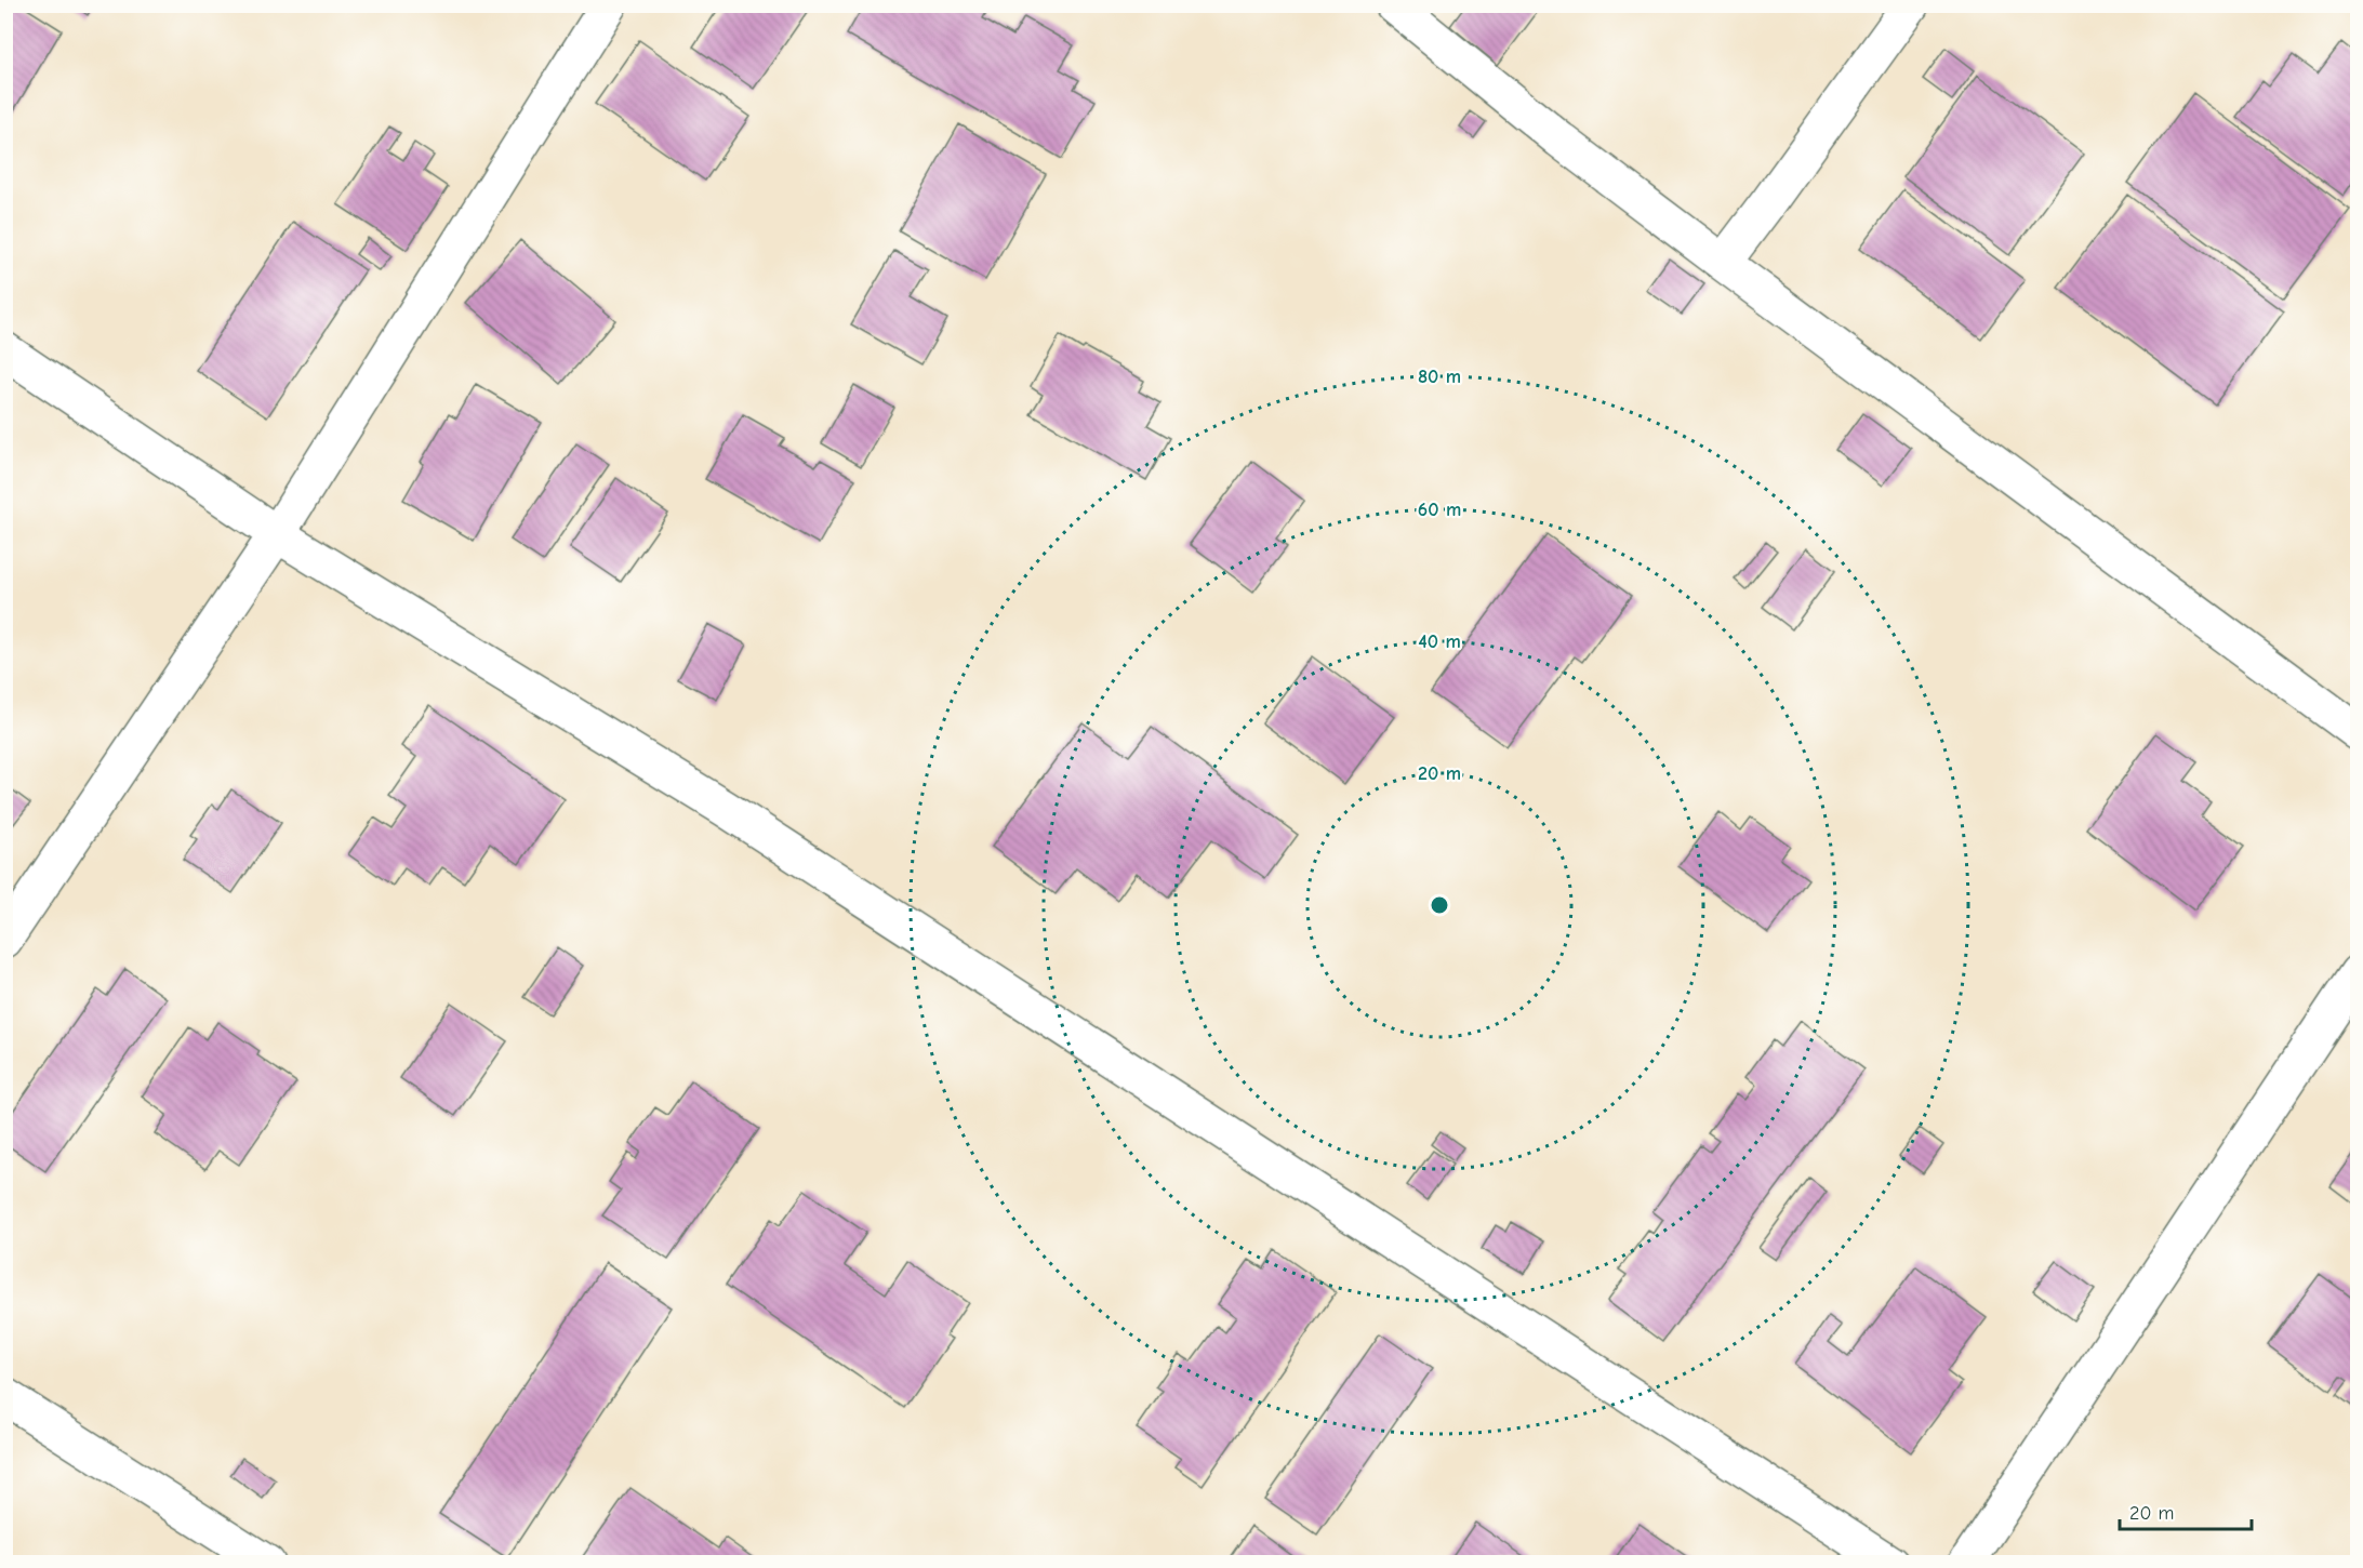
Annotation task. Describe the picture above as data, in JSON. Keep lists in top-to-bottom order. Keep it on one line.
{"scale_bar":"20 m","rings":["80 m","60 m","40 m","20 m"]}
